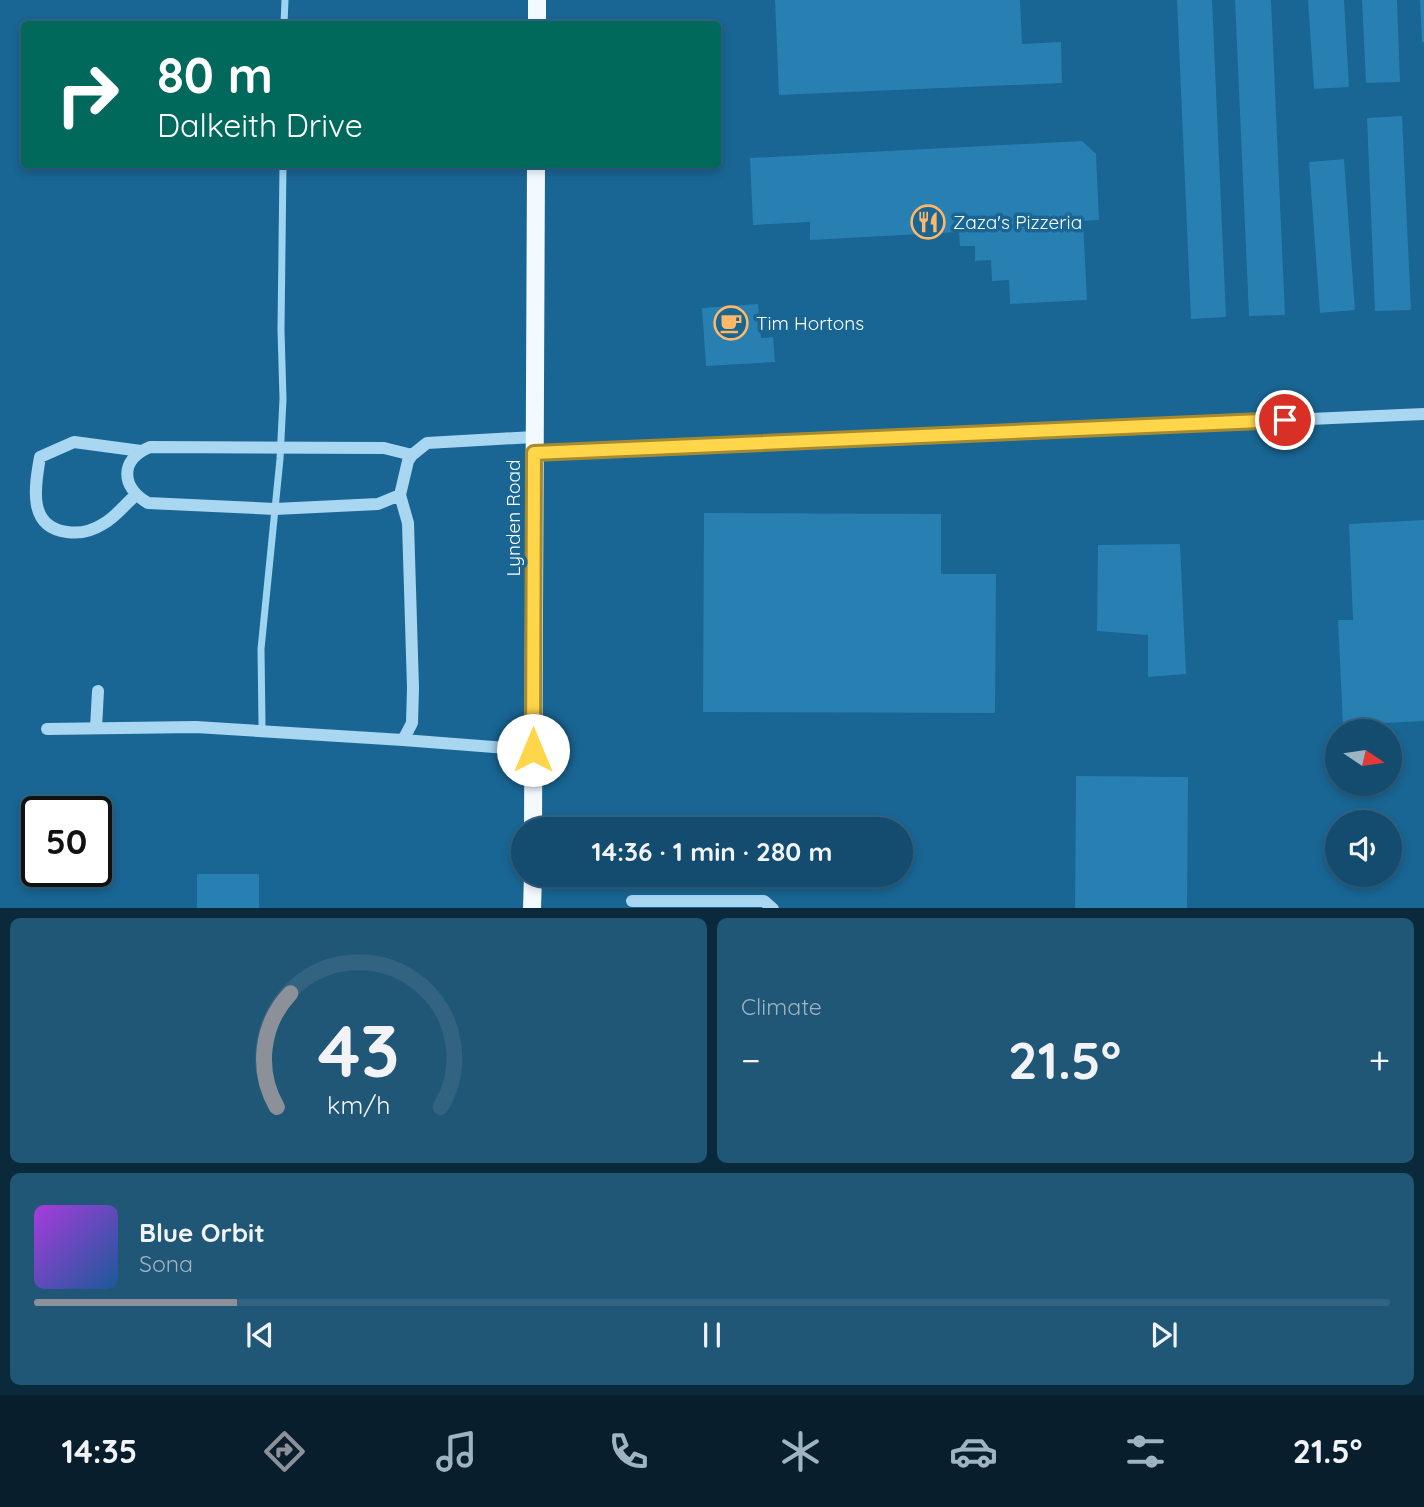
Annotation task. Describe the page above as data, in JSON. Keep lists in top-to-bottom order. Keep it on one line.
{"streets":{"main road":["Lynden Road"]},"places":{"restaurant":["Zaza's Pizzeria"],"cafe":["Tim Hortons"]},"north":"right","page":{"turn":["80 m","Dalkeith Drive"],"limit":"50","trip":"14:36 · 1 min · 280 m","tile":"Climate","heat":["−","21.5°","+"],"song":["Blue Orbit","Sona"],"tabs":["14:35","21.5°"],"gauge":["43","km/h"]}}
